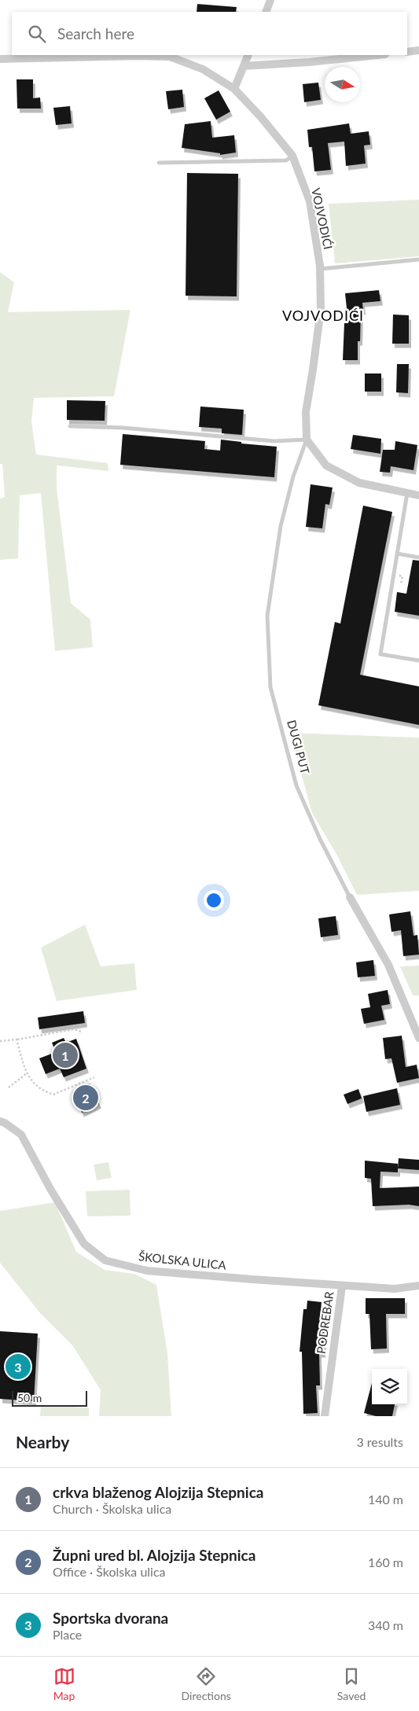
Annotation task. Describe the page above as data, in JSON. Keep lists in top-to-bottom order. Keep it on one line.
{"streets":{"street":["VOJVODIĆI","DUGI PUT","ŠKOLSKA ULICA","PODREBAR"]},"crossings":[["VOJVODIĆI","DUGI PUT"],["ŠKOLSKA ULICA","PODREBAR"]],"districts":["VOJVODIĆI"],"scale_bar":"50 m","north":"right","page":{"search":"Search here","pins":["1","2","3"],"scale":"50 m","heading":["Nearby","3 results"],"list":[{"mark":"1","name":"crkva blaženog Alojzija Stepnica","note":"Church · Školska ulica","value":"140 m"},{"mark":"2","name":"Župni ured bl. Alojzija Stepnica","note":"Office · Školska ulica","value":"160 m"},{"mark":"3","name":"Sportska dvorana","note":"Place","value":"340 m"}],"nav":["Map","Directions","Saved"]}}
